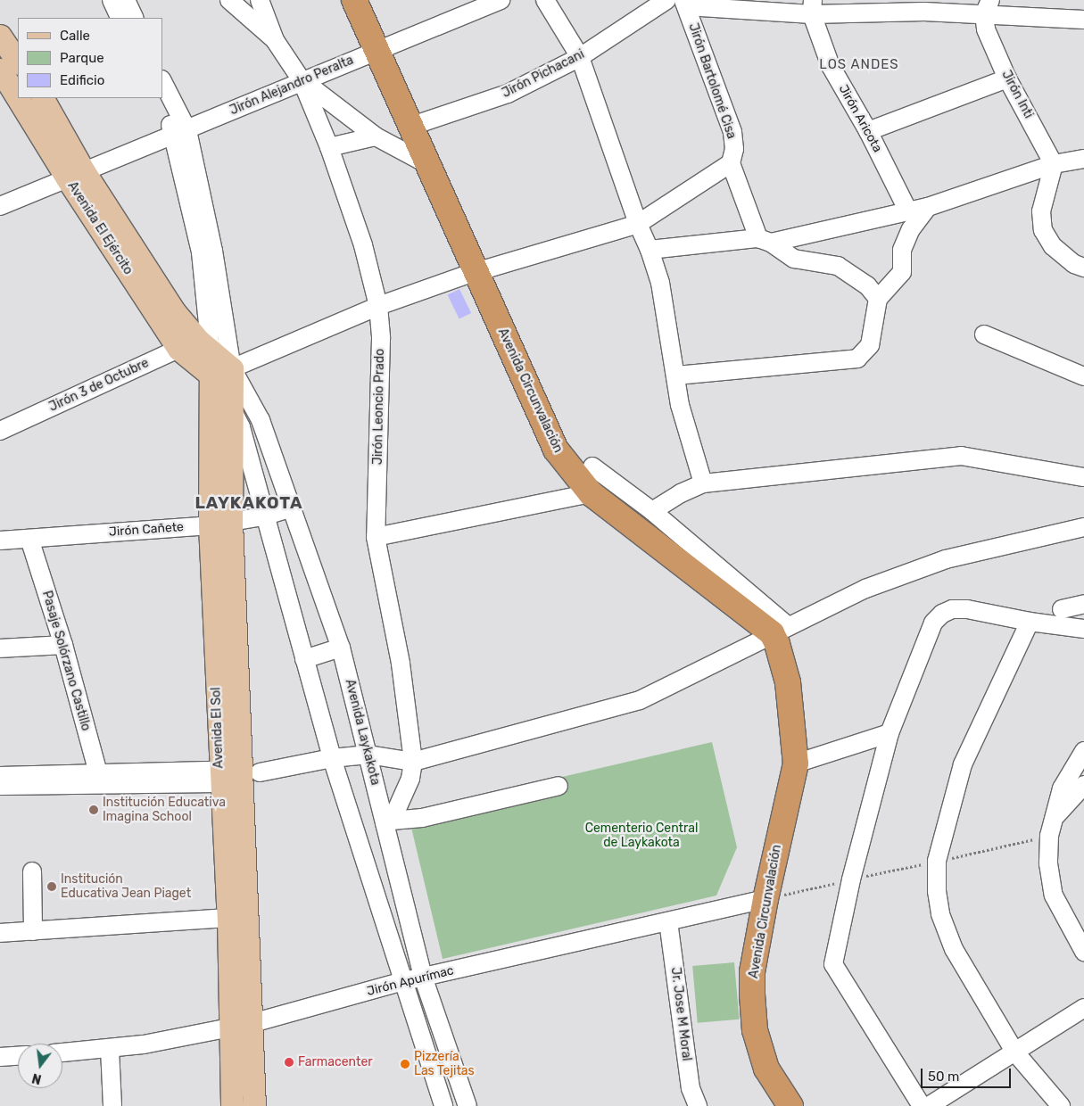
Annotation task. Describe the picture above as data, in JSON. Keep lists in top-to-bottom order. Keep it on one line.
{"streets":{"highway":["Avenida Circunvalación"],"main road":["Avenida El Ejército","Avenida El Sol"],"street":["Jirón Pichacani","Jirón Bartolomé Cisa","Jirón Alejandro Peralta","Jirón Inti","Jirón Aricota","Jirón 3 de Octubre","Jirón Leoncio Prado","Jirón Cañete","Pasaje Solórzano Castillo","Avenida Laykakota","Jirón Apurímac","Jr. Jose M Moral"]},"crossings":[["Jirón Pichacani","Avenida Circunvalación"],["Jirón Alejandro Peralta","Avenida El Ejército"],["Jirón Alejandro Peralta","Avenida Circunvalación"],["Jirón Alejandro Peralta","Jirón Leoncio Prado"],["Avenida El Ejército","Jirón 3 de Octubre"],["Avenida El Ejército","Avenida El Sol"],["Avenida El Ejército","Avenida Laykakota"],["Avenida Circunvalación","Jirón Apurímac"],["Jirón Leoncio Prado","Avenida Laykakota"],["Jirón Cañete","Pasaje Solórzano Castillo"],["Jirón Cañete","Avenida El Sol"],["Jirón Cañete","Avenida Laykakota"],["Avenida El Sol","Avenida Laykakota"],["Avenida El Sol","Jirón Apurímac"],["Avenida Laykakota","Jirón Apurímac"],["Jirón Apurímac","Jr. Jose M Moral"]],"districts":["LOS ANDES","LAYKAKOTA"],"parks":["Cementerio Central de Laykakota"],"places":["Institución Educativa Imagina School","Institución Educativa Jean Piaget","Farmacenter","Pizzería Las Tejitas"],"legend":["Calle","Parque","Edificio"],"scale_bar":"50 m","north":"bottom"}
